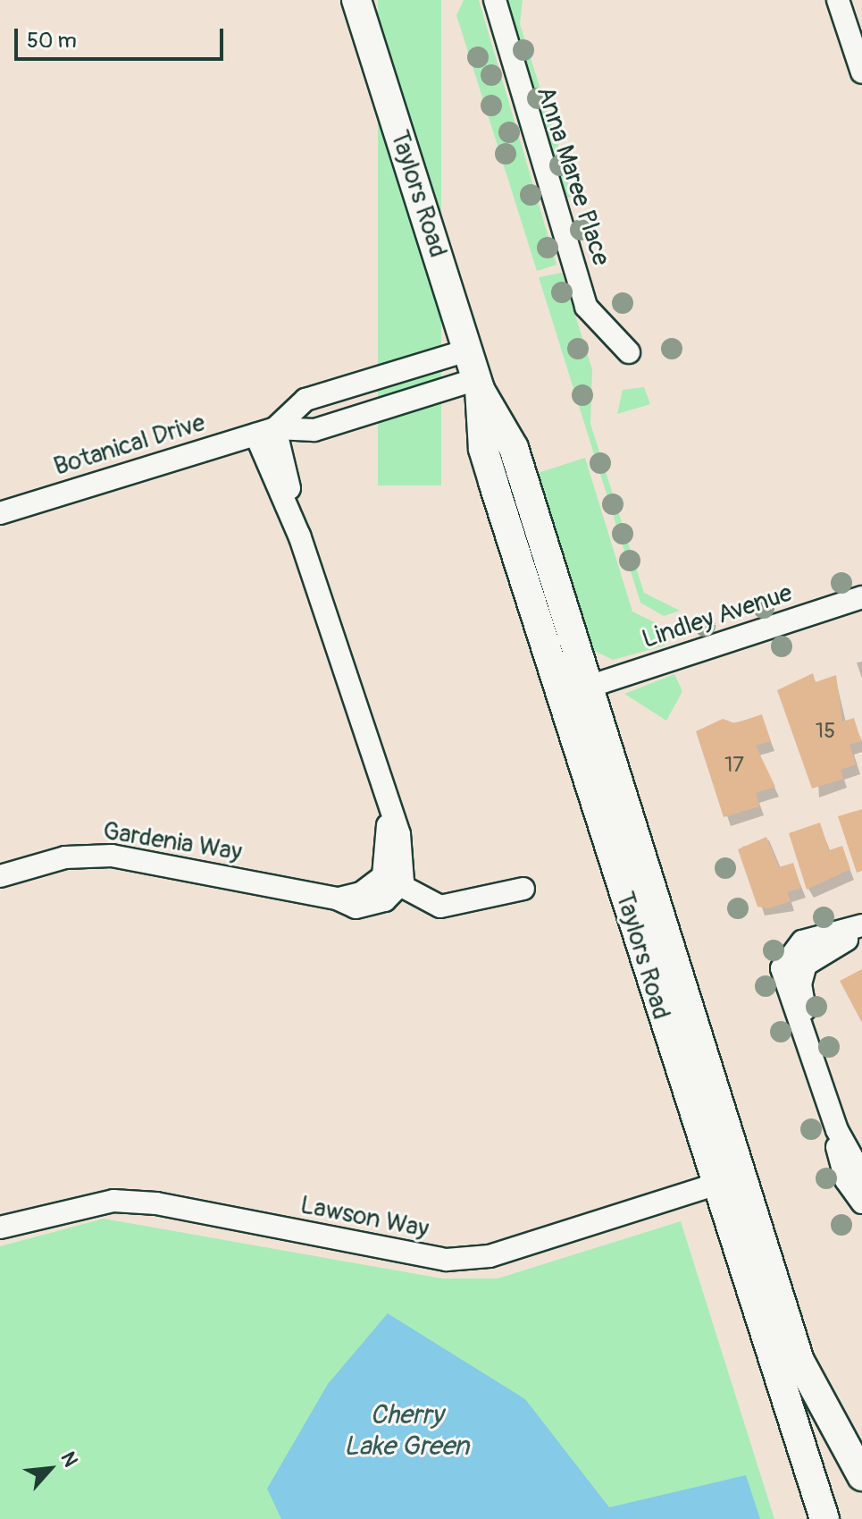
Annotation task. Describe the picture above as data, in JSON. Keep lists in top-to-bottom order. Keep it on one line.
{"streets":{"street":["Anna Maree Place","Taylors Road","Botanical Drive","Lindley Avenue","Gardenia Way","Lawson Way"]},"crossings":[["Taylors Road","Botanical Drive"],["Taylors Road","Lindley Avenue"],["Taylors Road","Lawson Way"]],"water":["Cherry Lake Green"],"house_numbers":["15","17"],"scale_bar":"50 m","north":"top right"}
